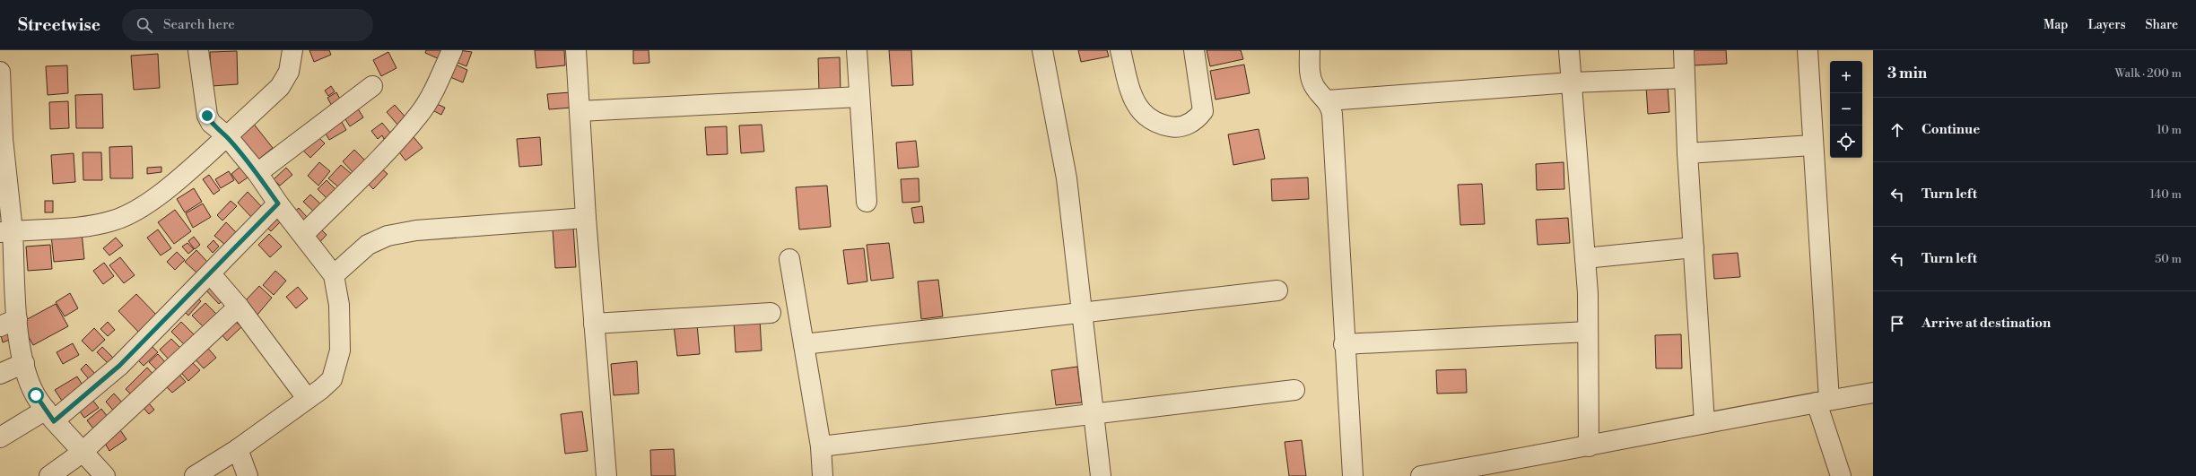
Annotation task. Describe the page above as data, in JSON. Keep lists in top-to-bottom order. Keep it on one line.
{"page":{"header":"Streetwise","search":"Search here","nav":["Map","Layers","Share"],"heading":["3 min","Walk · 200 m"],"map_buttons":["+","−"],"list":[["Continue","10 m"],["Turn left","140 m"],["Turn left","50 m"],"Arrive at destination"]}}
